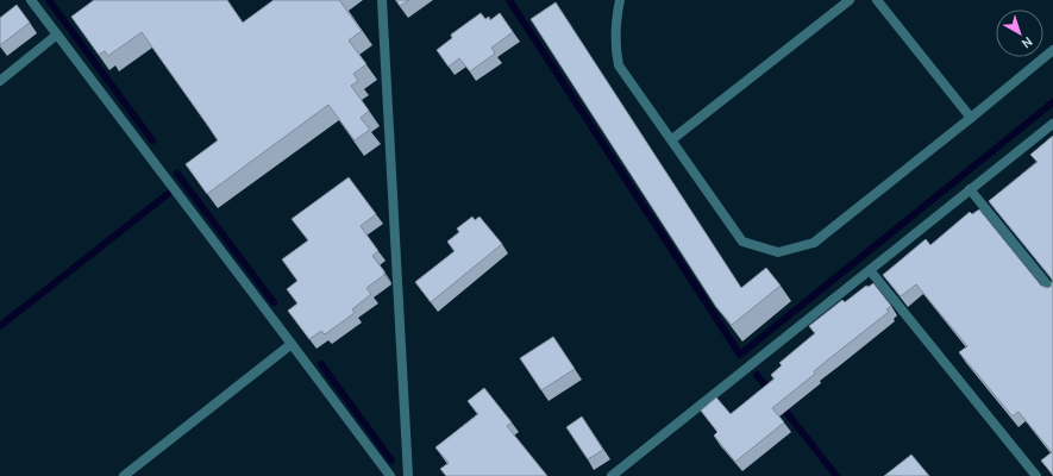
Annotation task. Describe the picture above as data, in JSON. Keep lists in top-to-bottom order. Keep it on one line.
{"north":"bottom right"}
